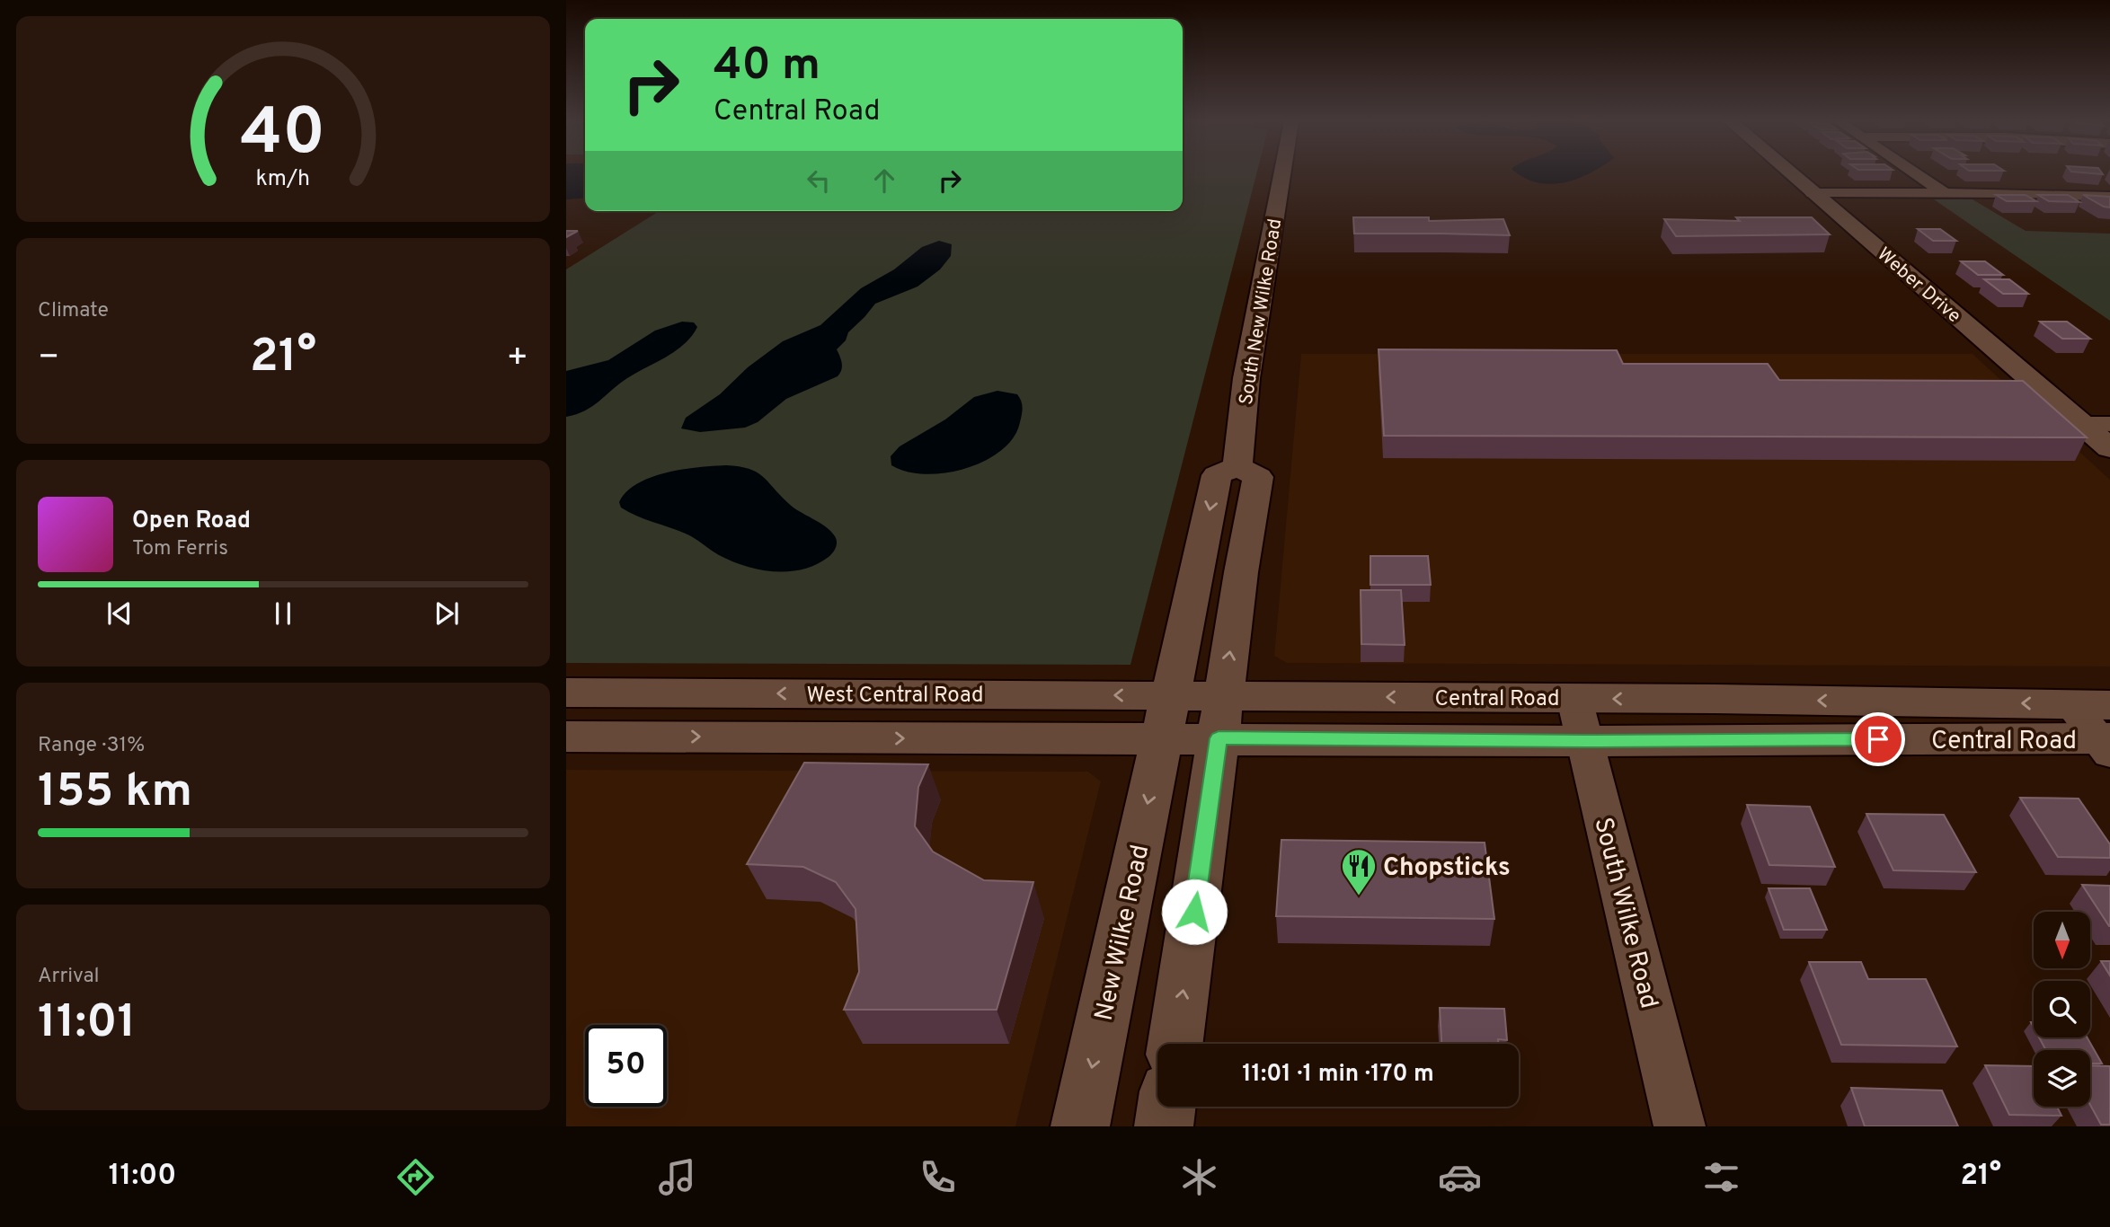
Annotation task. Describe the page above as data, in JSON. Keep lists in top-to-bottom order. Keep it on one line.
{"streets":{"main road":["Weber Drive","South New Wilke Road","West Central Road","Central Road","New Wilke Road"],"street":["South Wilke Road"]},"crossings":[["West Central Road","Central Road"],["West Central Road","New Wilke Road"],["Central Road","South Wilke Road"]],"places":{"restaurant":["Chopsticks"]},"north":"bottom","page":{"turn":["40 m","Central Road"],"tile":["Climate",["Range · 31%","155 km"],["Arrival","11:01"]],"heat":["−","21°","+"],"song":["Open Road","Tom Ferris"],"limit":"50","trip":"11:01 · 1 min · 170 m","tabs":["11:00","21°"],"gauge":["40","km/h"]}}
